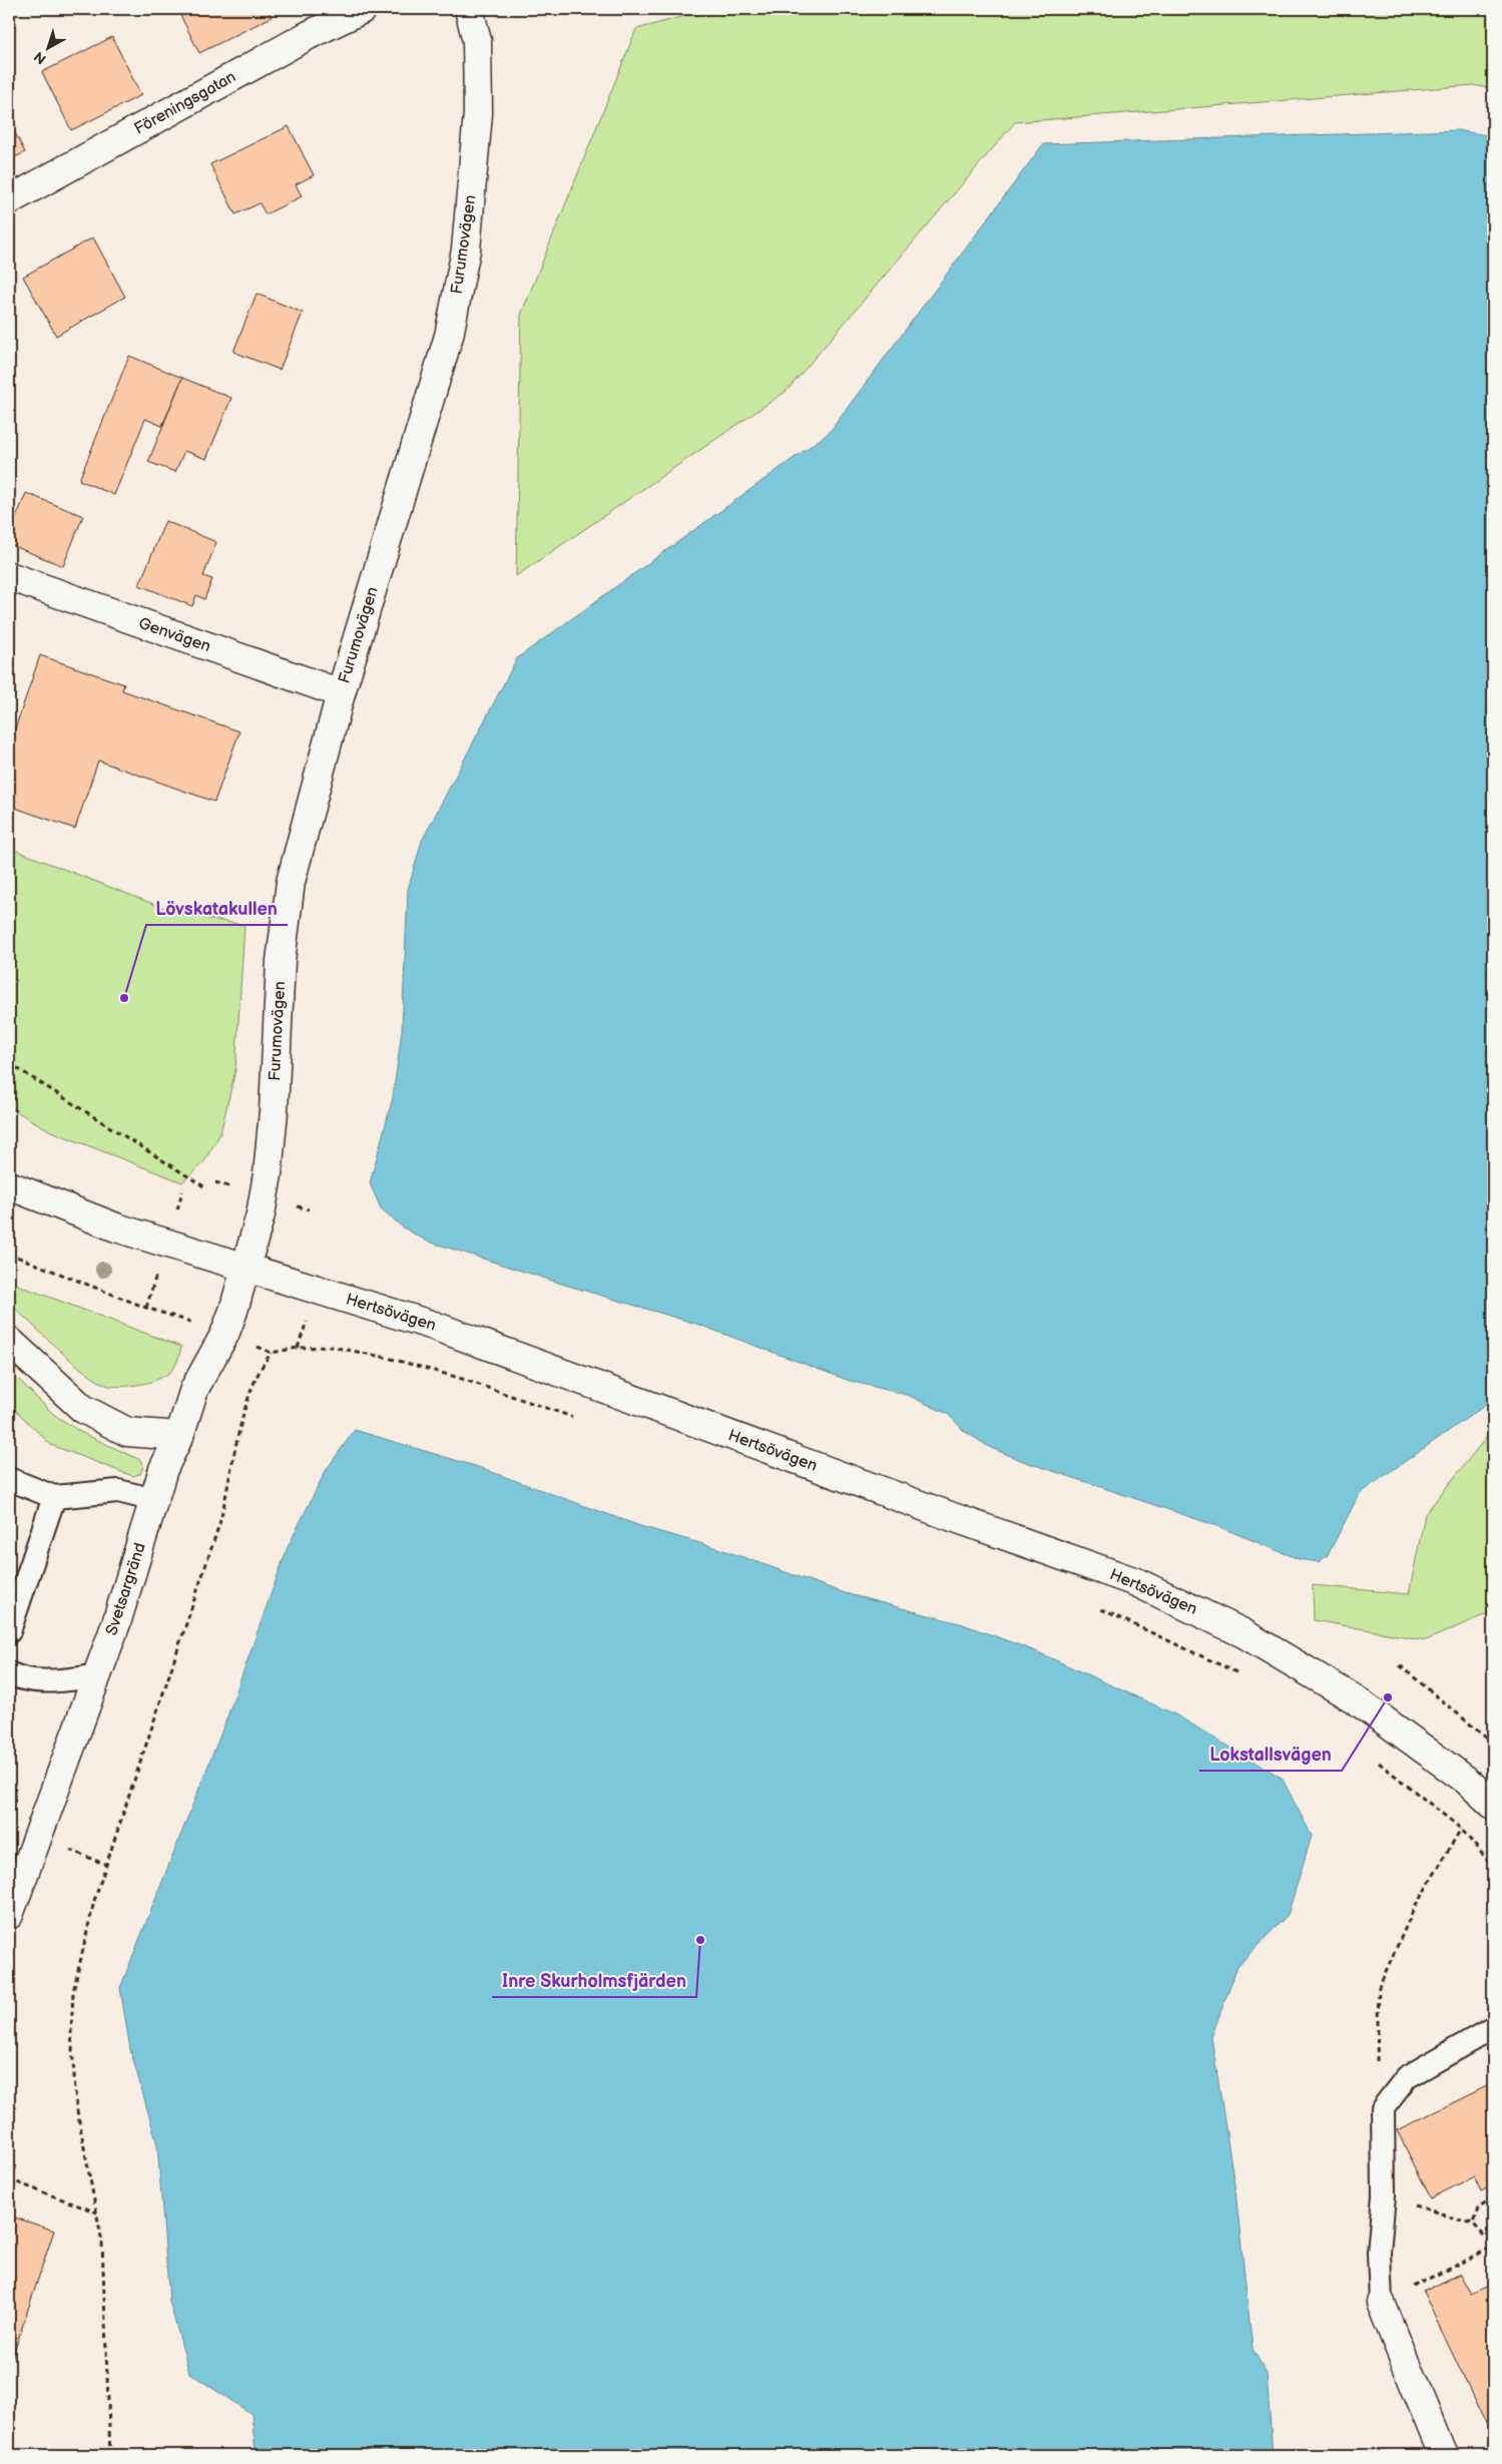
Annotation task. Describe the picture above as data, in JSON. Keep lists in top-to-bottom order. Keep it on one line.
{"streets":{"street":["Föreningsgatan","Furumovägen","Genvägen","Hertsövägen","Svetsargränd"]},"crossings":[["Furumovägen","Genvägen"],["Furumovägen","Hertsövägen"],["Furumovägen","Svetsargränd"],["Hertsövägen","Svetsargränd"]],"places":["Lövskatakullen","Lokstallsvägen","Inre Skurholmsfjärden"],"north":"bottom left"}
